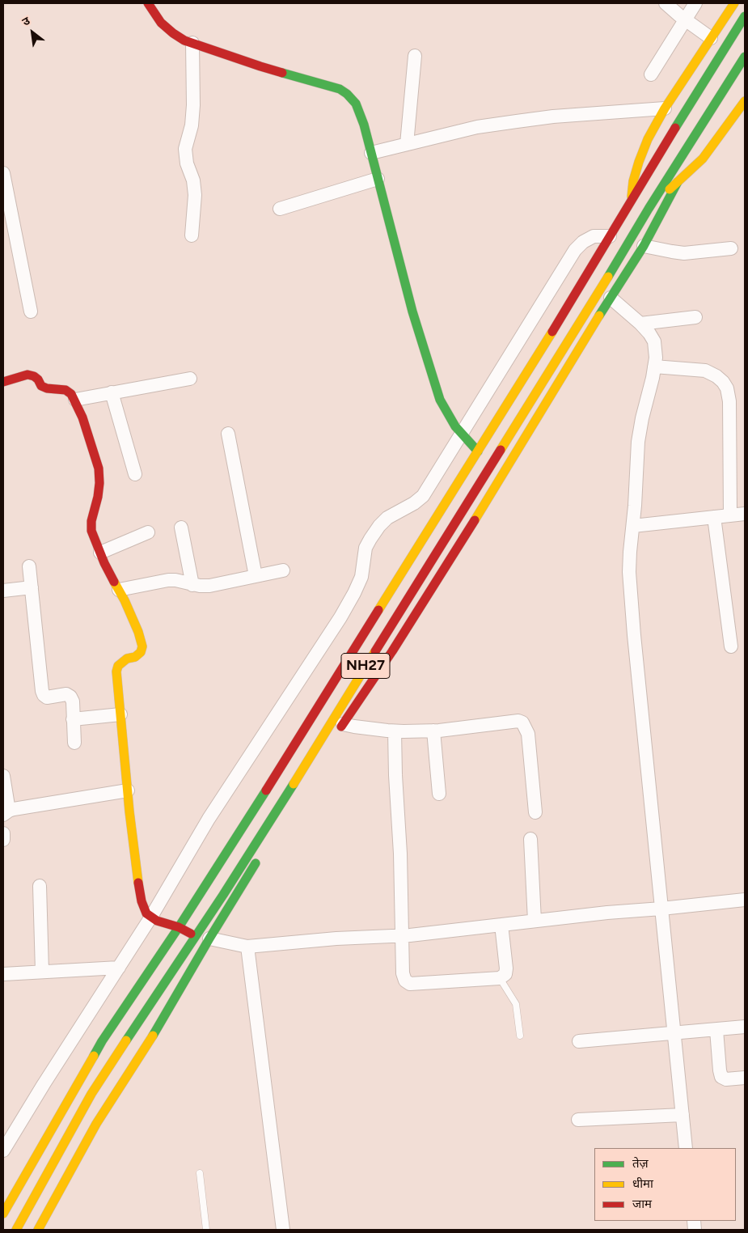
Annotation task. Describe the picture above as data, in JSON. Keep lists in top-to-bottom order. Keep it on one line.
{"streets":{"main road":["NH27"]},"legend":["तेज़","धीमा","जाम"],"north":"top left"}
